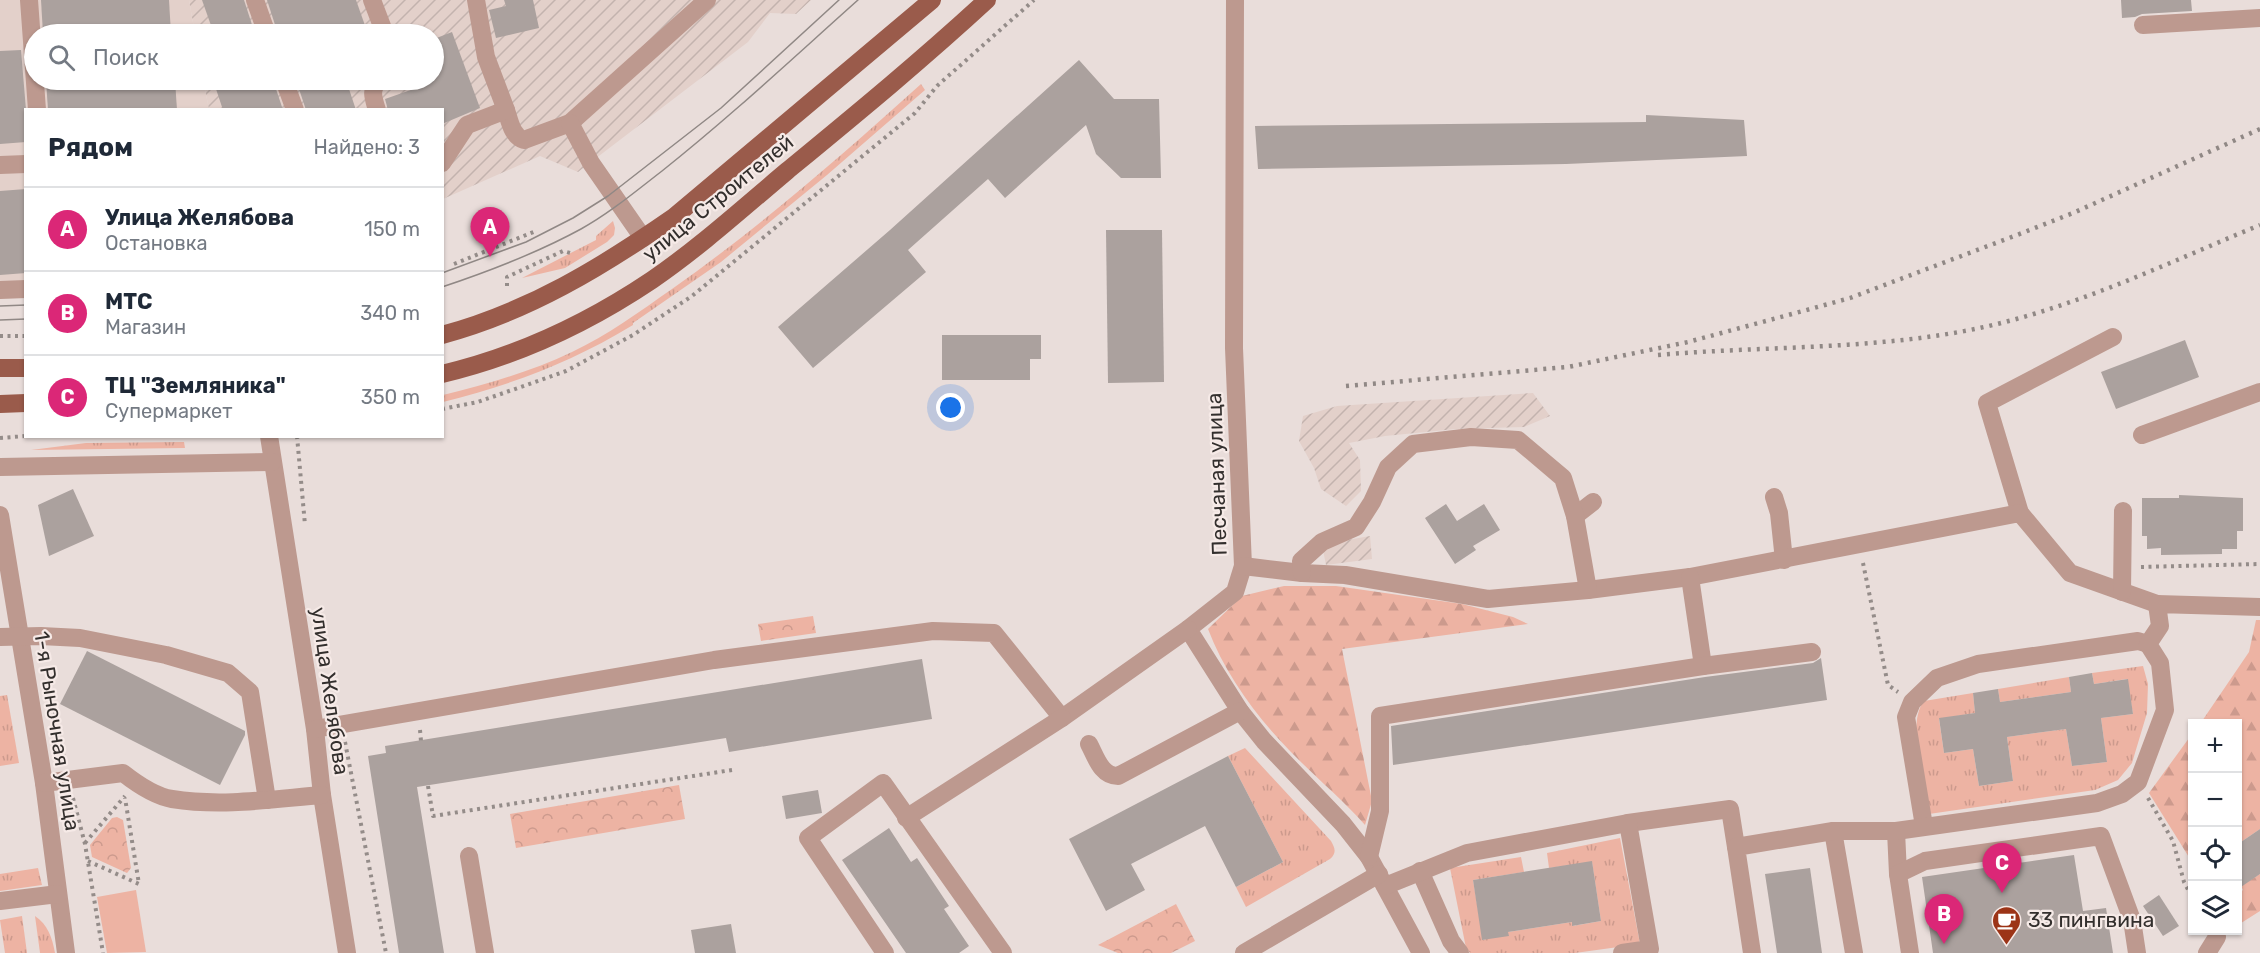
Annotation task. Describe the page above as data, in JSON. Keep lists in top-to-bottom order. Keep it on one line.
{"streets":{"main road":["улица Строителей"],"street":["Песчаная улица","улица Желябова","1-я Рыночная улица"]},"places":{"cafe":["33 пингвина"]},"page":{"search":"Поиск","heading":["Рядом","Найдено: 3"],"list":[{"mark":"A","name":"Улица Желябова","note":"Остановка","value":"150 m"},{"mark":"B","name":"МТС","note":"Магазин","value":"340 m"},{"mark":"C","name":"ТЦ \"Земляника\"","note":"Супермаркет","value":"350 m"}],"pins":["A","C","B"],"map_buttons":["+","−"]}}
